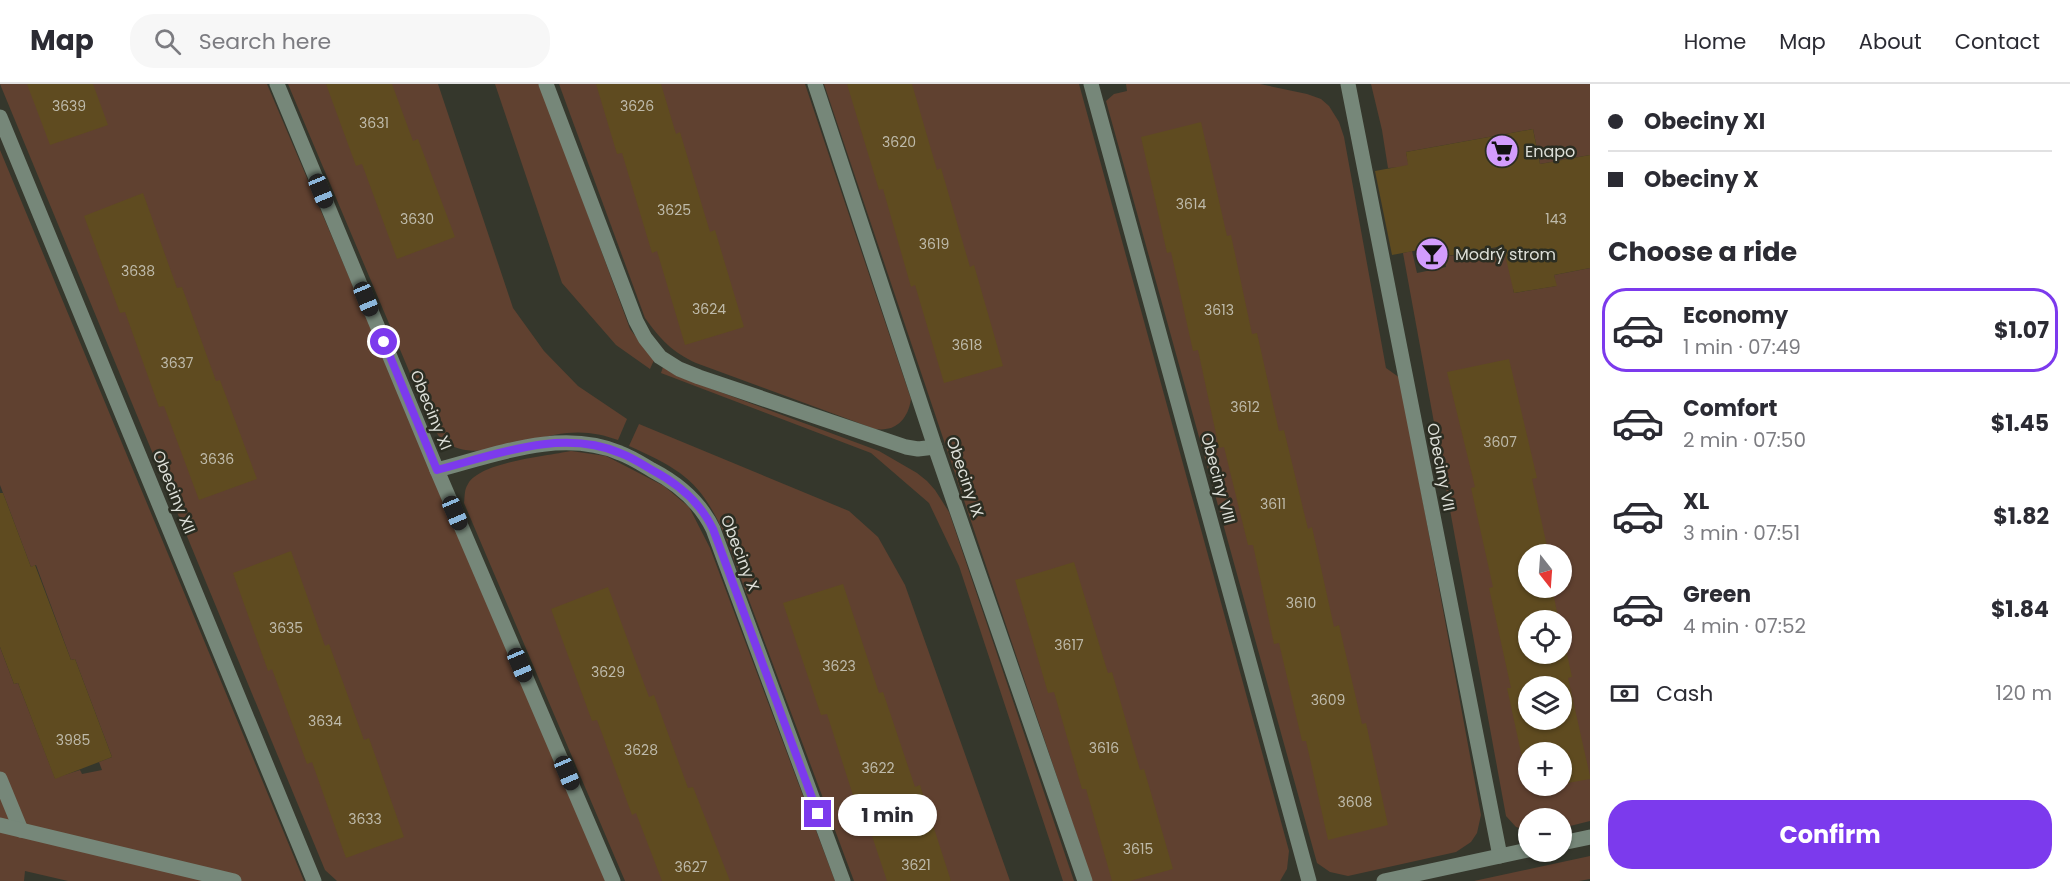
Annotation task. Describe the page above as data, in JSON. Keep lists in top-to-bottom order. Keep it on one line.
{"streets":{"street":["Obeciny XI","Obeciny VII","Obeciny IX","Obeciny VIII","Obeciny XII","Obeciny X"]},"crossings":[["Obeciny XI","Obeciny X"]],"places":{"supermarket":["Enapo"],"bar":["Modrý strom"]},"house_numbers":["3639","3626","3631","3620","3614","3625","3630","143","3619","3638","3624","3613","3618","3637","3612","3607","3636","3611","3610","3635","3617","3623","3629","3609","3634","3985","3616","3628","3622","3608","3633","3615","3621","3627"],"north":"bottom","page":{"header":"Map","search":"Search here","nav":["Home","Map","About","Contact"],"banner":["Obeciny XI","Obeciny X"],"heading":"Choose a ride","list":[{"name":"Economy","note":"1 min · 07:49","value":"$1.07"},{"name":"Comfort","note":"2 min · 07:50","value":"$1.45"},{"name":"XL","note":"3 min · 07:51","value":"$1.82"},{"name":"Green","note":"4 min · 07:52","value":"$1.84"}],"map_buttons":["+","−"],"pay":["Cash","120 m"],"buttons":"Confirm","bubble":"1 min"}}
